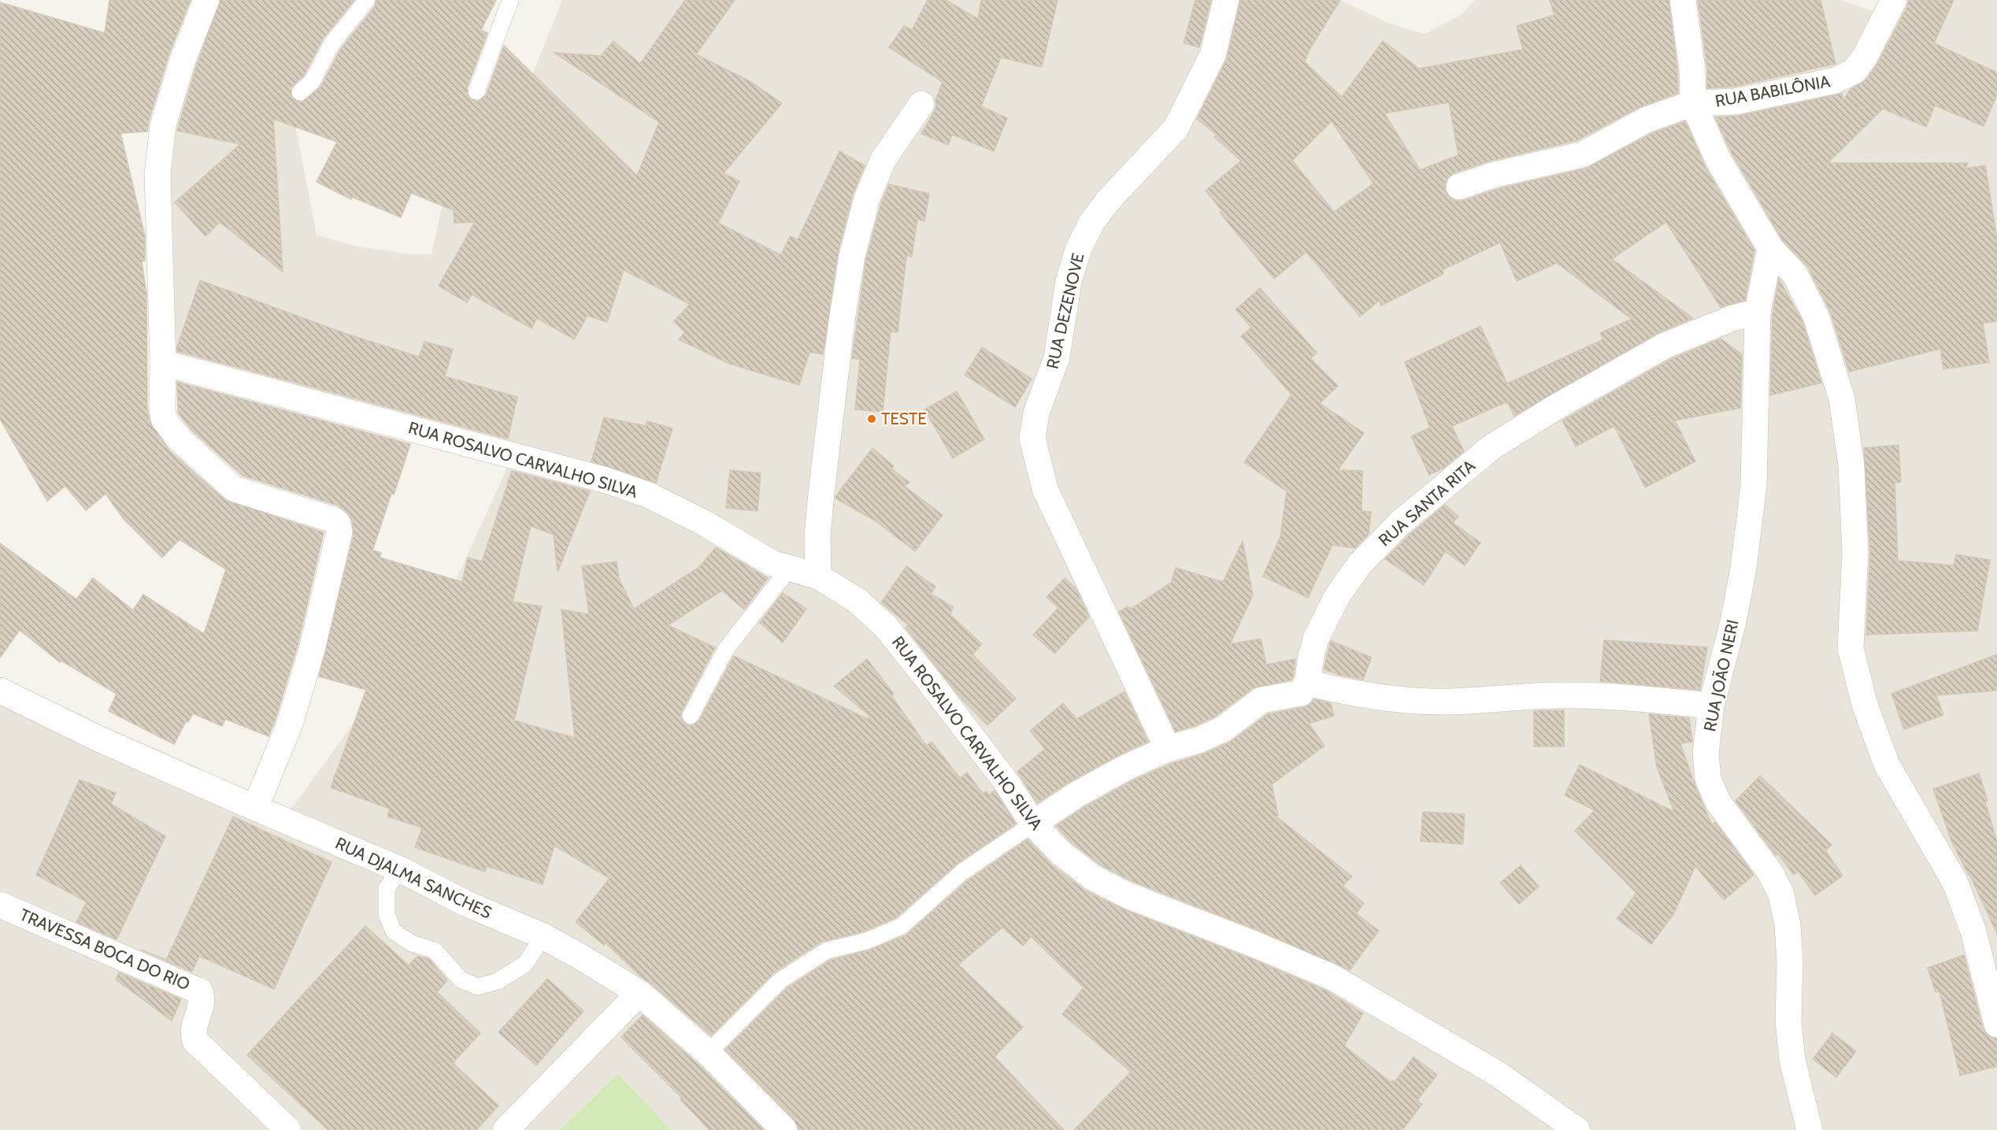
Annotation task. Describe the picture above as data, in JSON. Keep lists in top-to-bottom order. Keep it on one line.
{"streets":{"street":["RUA BABILÔNIA","RUA DEZENOVE","RUA ROSALVO CARVALHO SILVA","RUA SANTA RITA","RUA JOÃO NERI","RUA DJALMA SANCHES","TRAVESSA BOCA DO RIO"]},"crossings":[["RUA SANTA RITA","RUA JOÃO NERI"]],"places":["TESTE"]}
